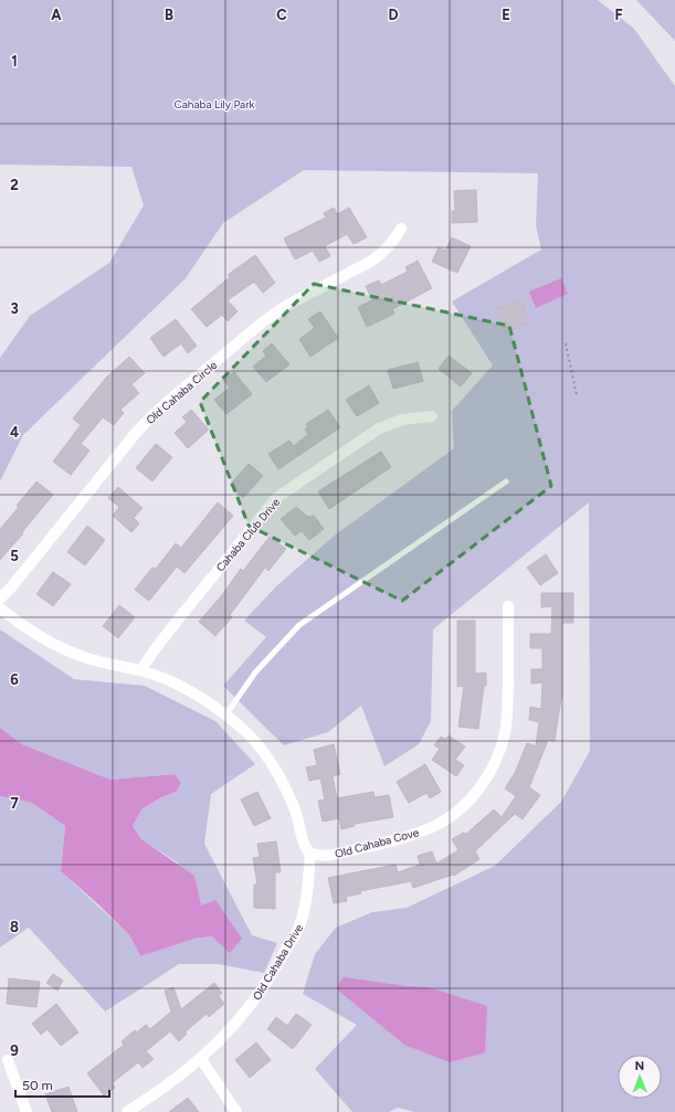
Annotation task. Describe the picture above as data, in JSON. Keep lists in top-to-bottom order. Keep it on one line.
{"streets":{"street":["Old Cahaba Circle","Cahaba Club Drive","Old Cahaba Cove","Old Cahaba Drive"]},"crossings":[["Cahaba Club Drive","Old Cahaba Drive"],["Old Cahaba Cove","Old Cahaba Drive"]],"parks":["Cahaba Lily Park"],"scale_bar":"50 m","north":"top","grid":{"columns":["A","B","C","D","E","F"],"rows":["1","2","3","4","5","6","7","8","9"]}}
